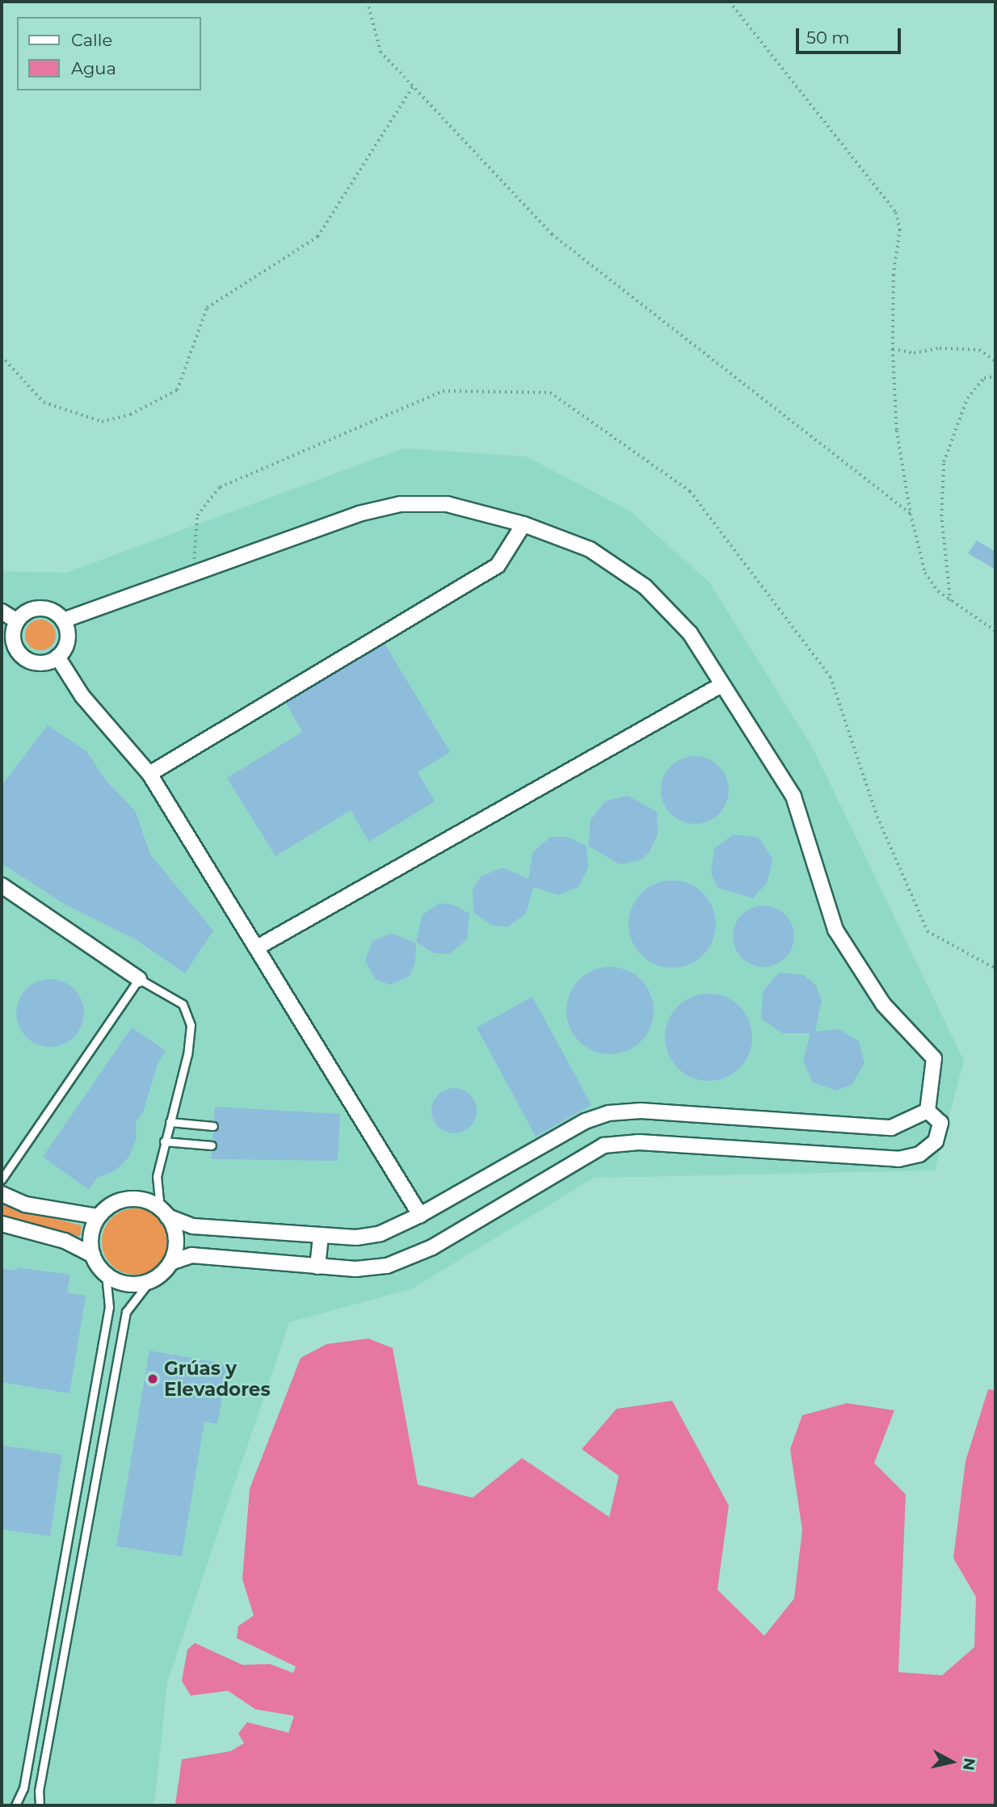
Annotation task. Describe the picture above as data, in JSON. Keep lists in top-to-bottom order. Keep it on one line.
{"places":["Grúas y Elevadores"],"legend":["Calle","Agua"],"scale_bar":"50 m","north":"right"}
